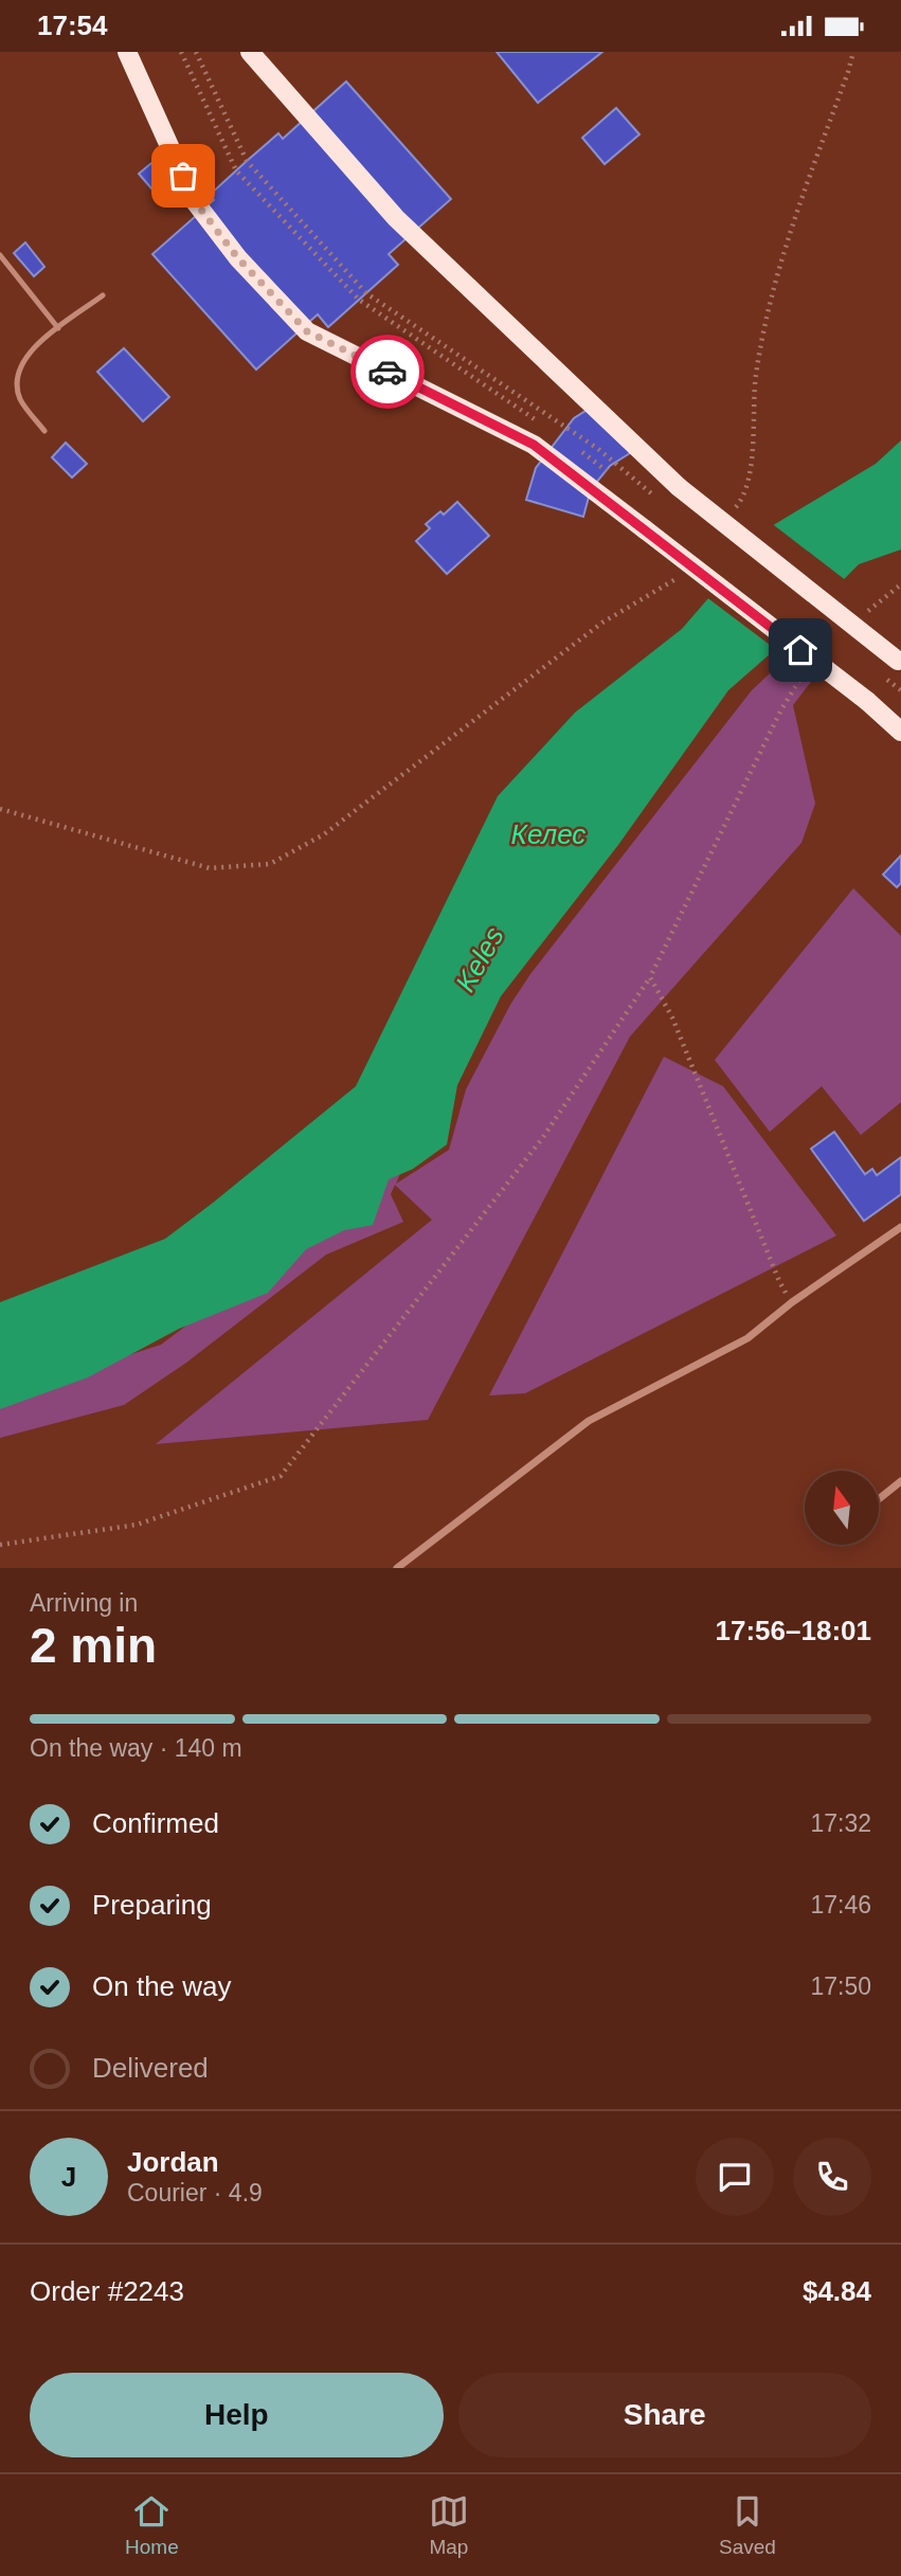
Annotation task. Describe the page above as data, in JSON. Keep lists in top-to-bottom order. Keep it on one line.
{"water":["Келес","Keles"],"north":"top","page":{"status":"17:54","heading":["2 min","Arriving in","17:56–18:01"],"panel":["Jordan","Courier · 4.9","Order #2243","$4.84"],"bar":"On the way · 140 m","list":[["Confirmed","17:32"],["Preparing","17:46"],["On the way","17:50"],"Delivered"],"round":"J","buttons":["Help","Share"],"tabs":["Home","Map","Saved"]}}
